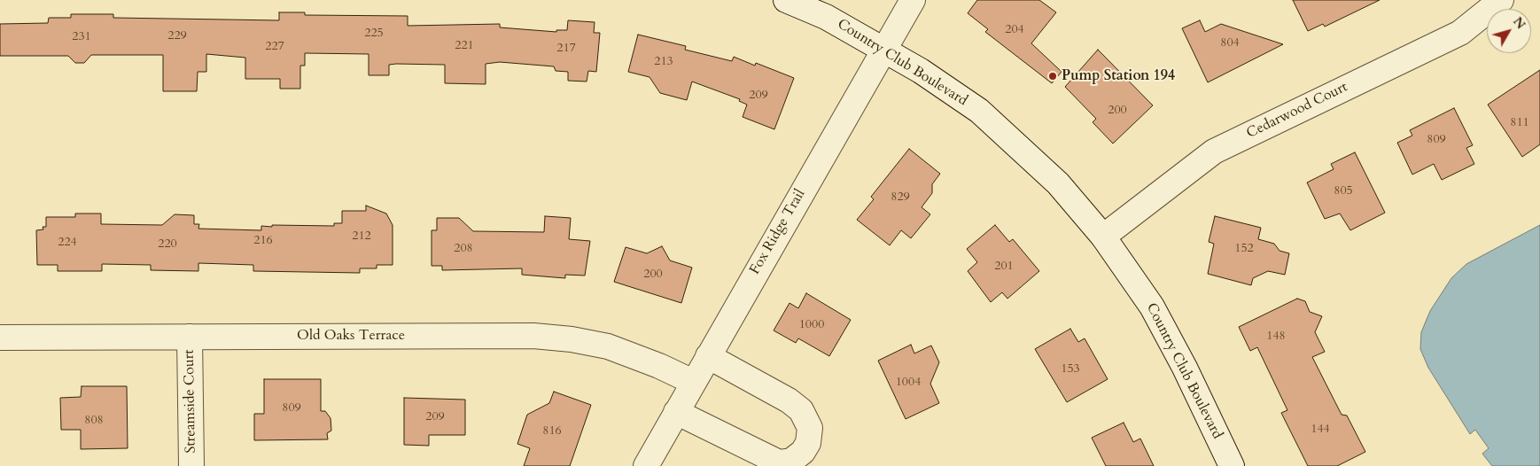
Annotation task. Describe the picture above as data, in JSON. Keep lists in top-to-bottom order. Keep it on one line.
{"streets":{"street":["Country Club Boulevard","Cedarwood Court","Fox Ridge Trail","Old Oaks Terrace","Streamside Court"]},"crossings":[["Country Club Boulevard","Cedarwood Court"],["Country Club Boulevard","Fox Ridge Trail"],["Fox Ridge Trail","Old Oaks Terrace"],["Old Oaks Terrace","Streamside Court"]],"places":["Pump Station 194"],"house_numbers":["204","225","229","231","804","221","227","217","213","209","200","811","809","805","829","212","216","224","220","208","152","201","200","1000","148","153","1004","809","209","808","144","816"],"north":"top right"}
